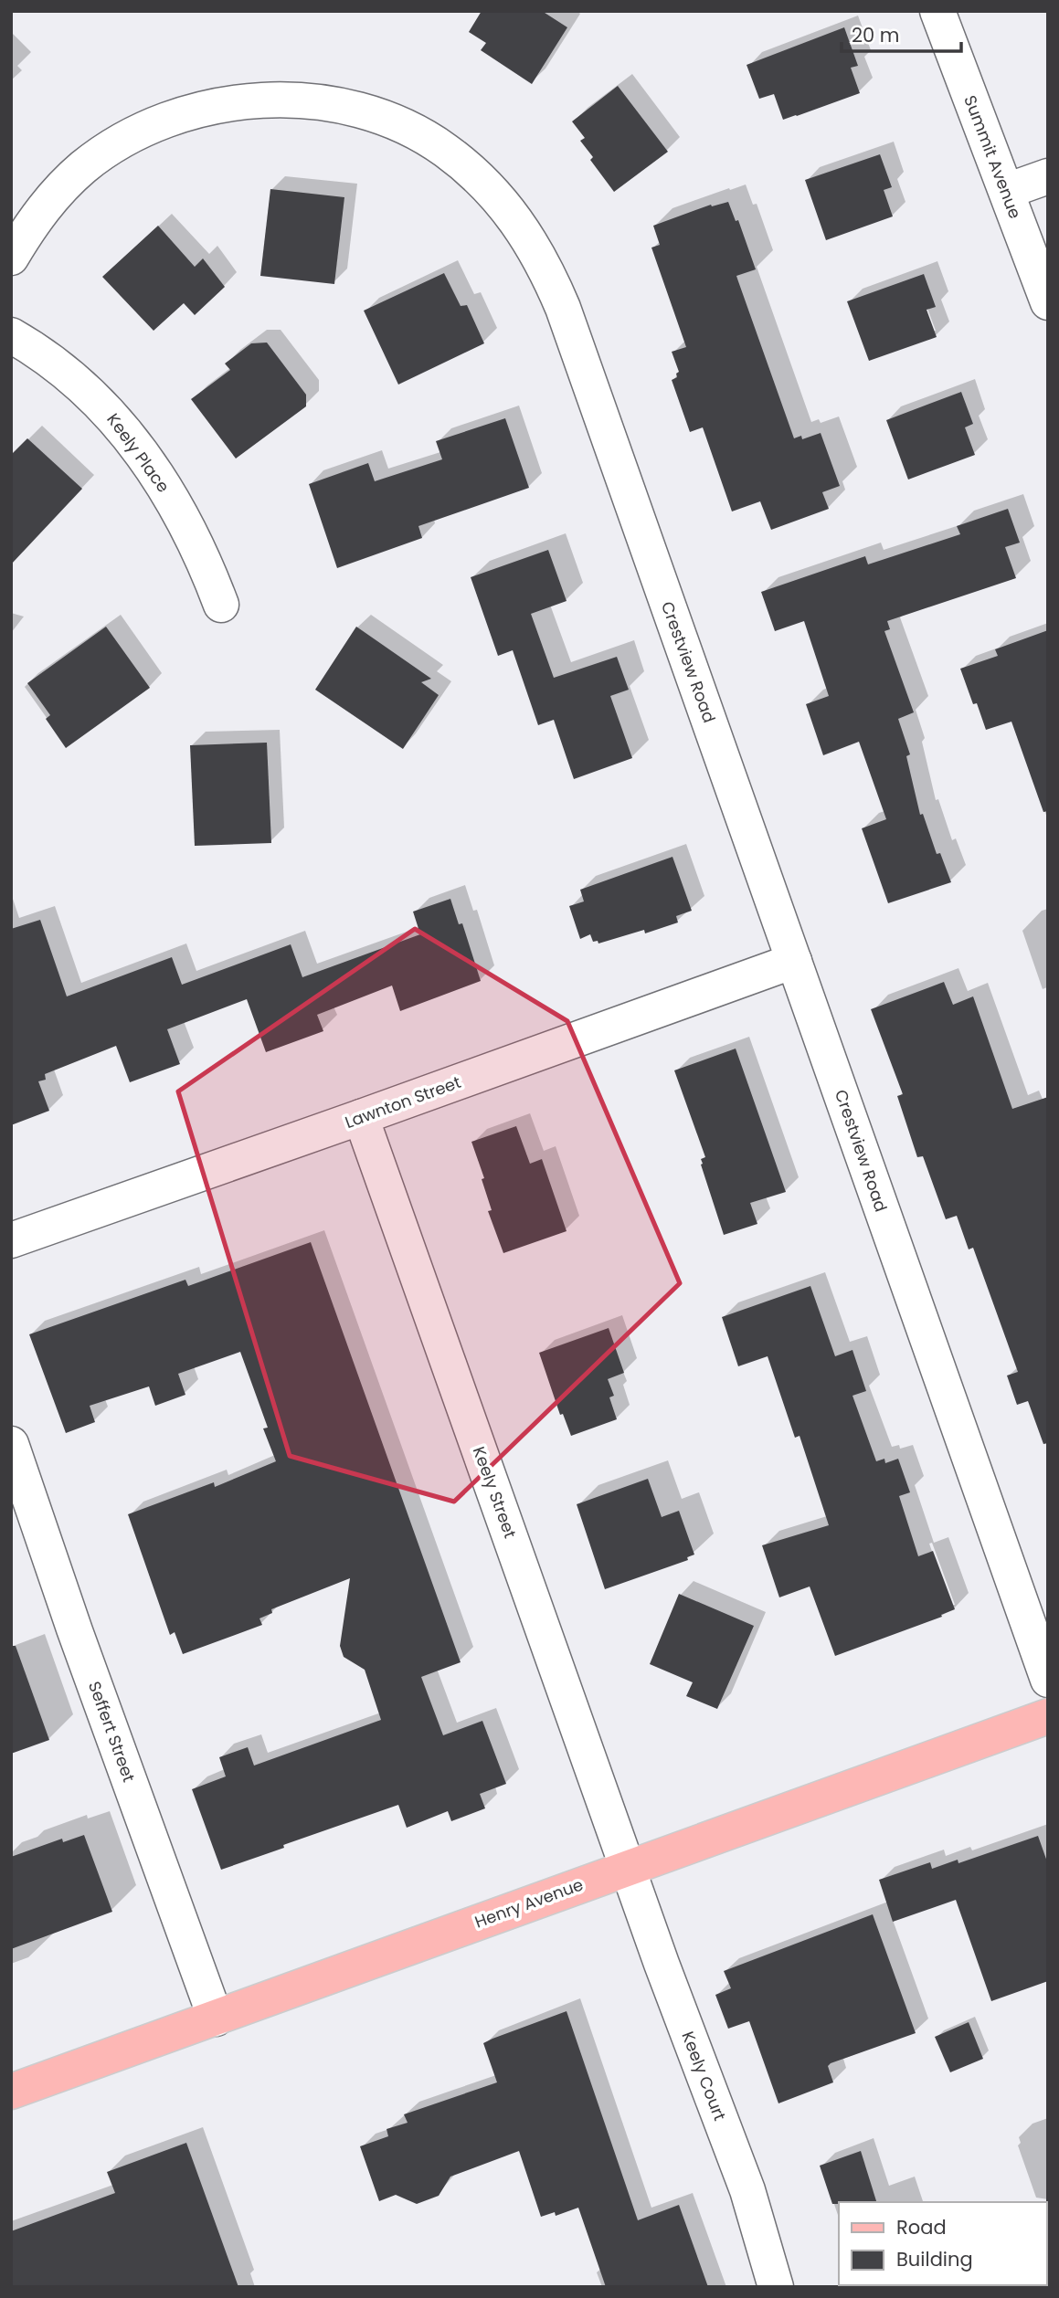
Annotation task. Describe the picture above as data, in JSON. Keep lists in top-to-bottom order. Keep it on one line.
{"streets":{"main road":["Henry Avenue"],"street":["Summit Avenue","Keely Place","Crestview Road","Lawnton Street","Keely Street","Seffert Street","Keely Court"]},"crossings":[["Crestview Road","Lawnton Street"],["Lawnton Street","Keely Street"],["Keely Street","Henry Avenue"],["Keely Street","Keely Court"],["Seffert Street","Henry Avenue"],["Henry Avenue","Keely Court"]],"legend":["Road","Building"],"scale_bar":"20 m"}
